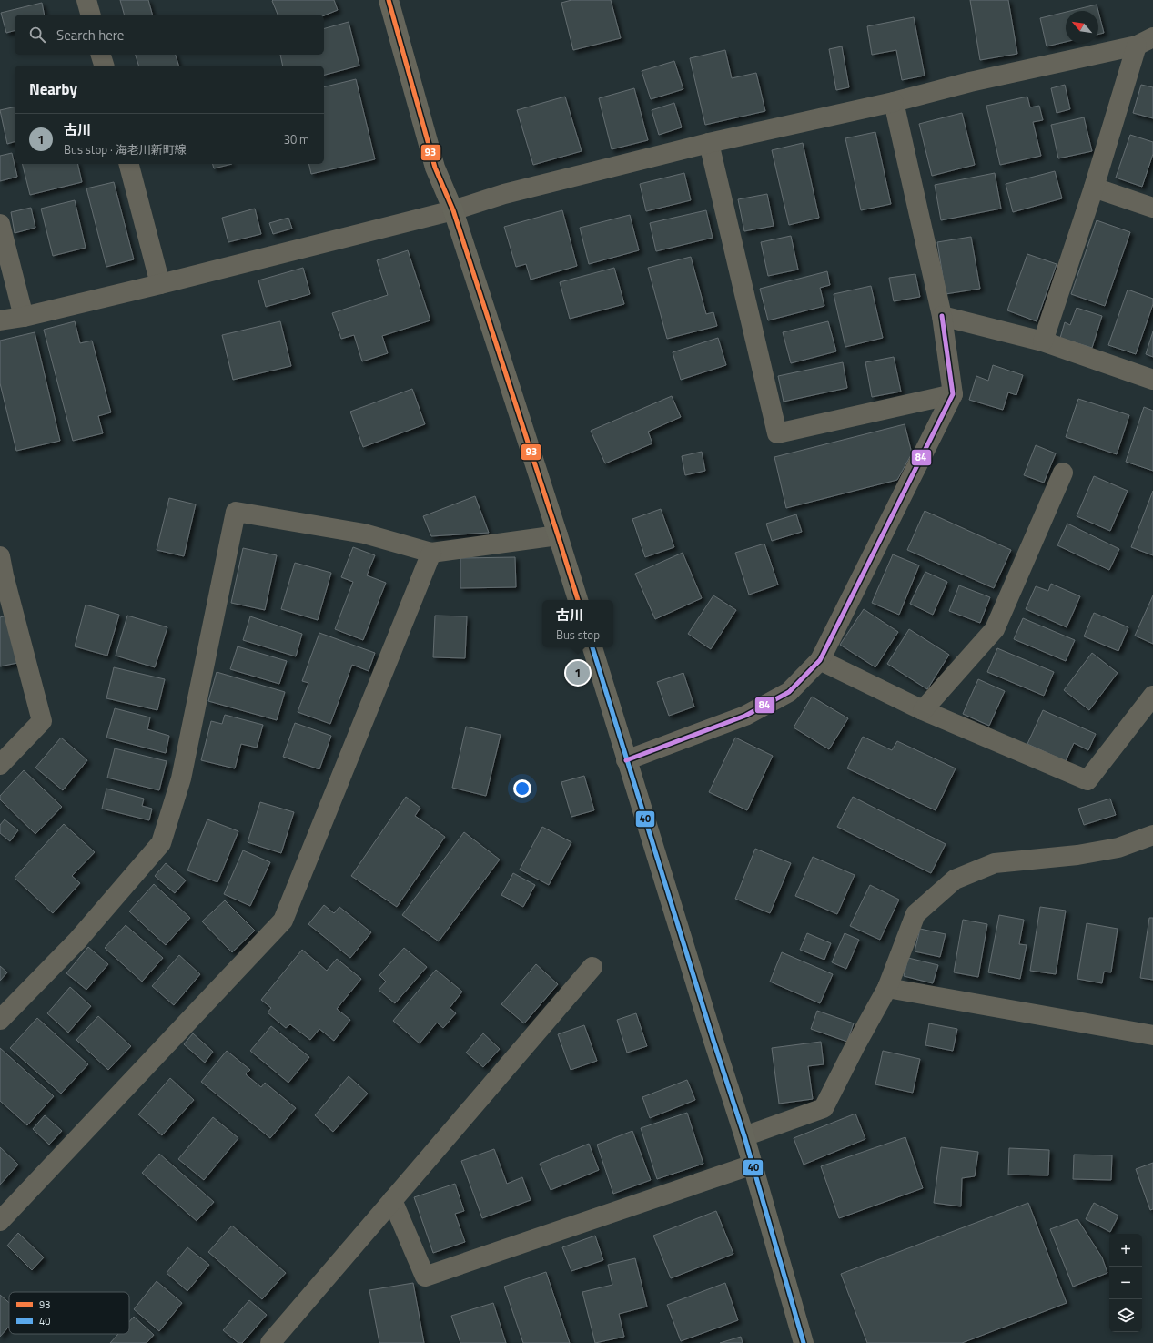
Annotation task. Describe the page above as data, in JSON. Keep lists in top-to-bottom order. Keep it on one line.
{"lines":["transit line 93","transit line 84","transit line 40"],"legend":["93","40"],"north":"top left","page":{"search":"Search here","heading":"Nearby","list":[{"mark":"1","name":"古川","note":"Bus stop · 海老川新町線","value":"30 m"}],"popup":["古川","Bus stop"],"pins":"1","map_buttons":["+","−"]}}
